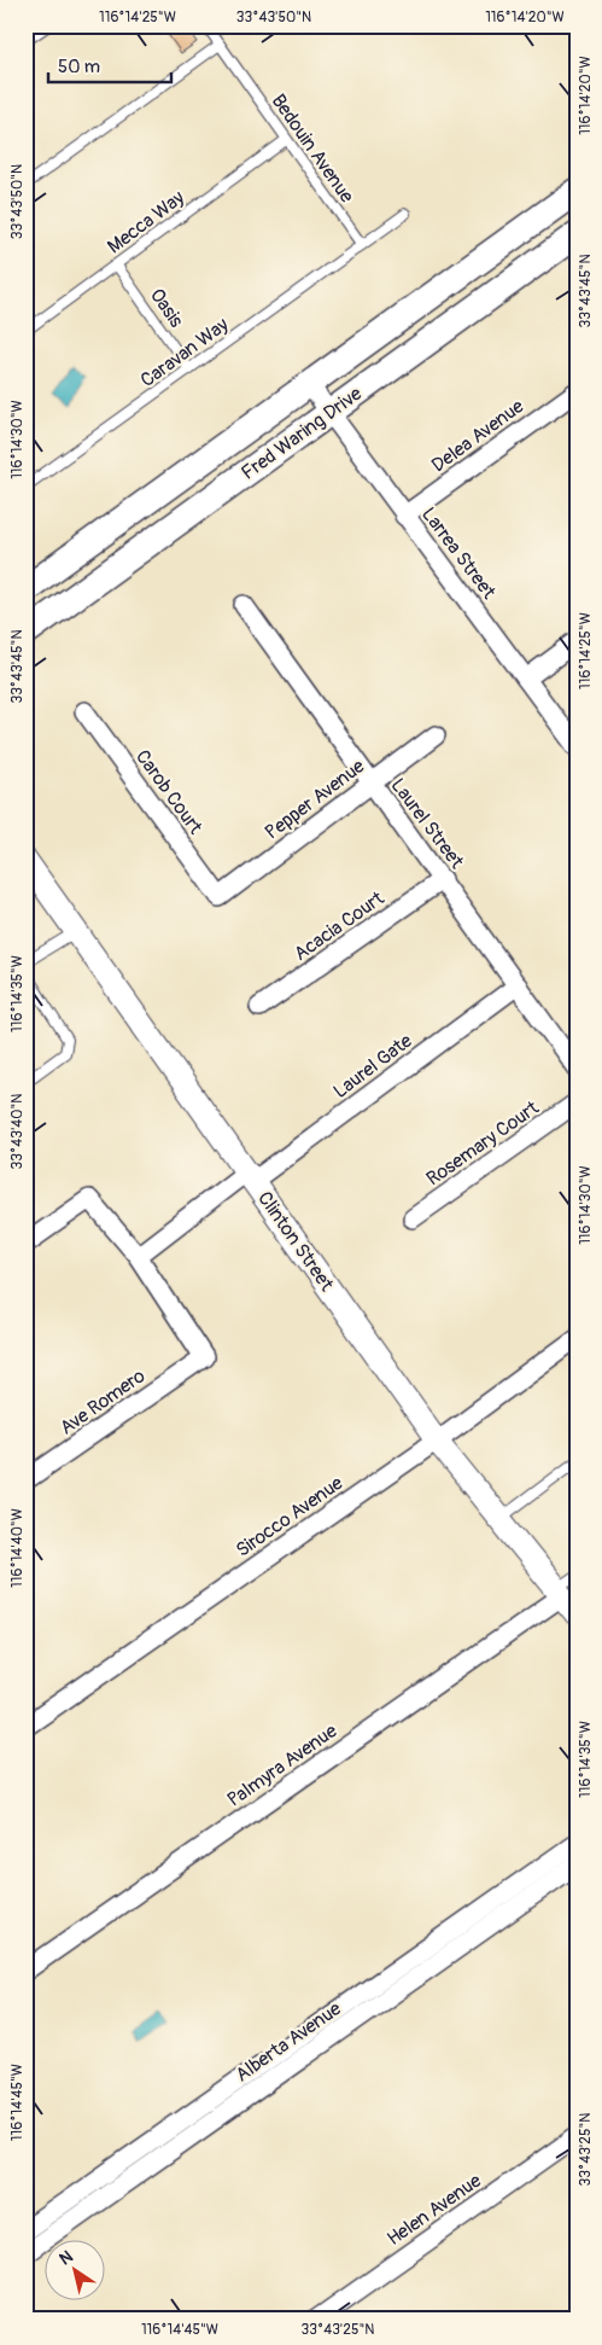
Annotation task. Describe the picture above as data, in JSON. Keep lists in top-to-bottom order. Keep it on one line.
{"streets":{"main road":["Fred Waring Drive"],"street":["Delea Avenue","Larrea Street","Carob Court","Pepper Avenue","Laurel Street","Acacia Court","Laurel Gate","Rosemary Court","Clinton Street","Ave Romero","Sirocco Avenue","Palmyra Avenue","Alberta Avenue","Helen Avenue"],"lane":["Bedouin Avenue","Mecca Way","Oasis","Caravan Way"]},"crossings":[["Bedouin Avenue","Mecca Way"],["Bedouin Avenue","Caravan Way"],["Mecca Way","Oasis"],["Oasis","Caravan Way"],["Fred Waring Drive","Larrea Street"],["Delea Avenue","Larrea Street"],["Carob Court","Pepper Avenue"],["Pepper Avenue","Laurel Street"],["Laurel Street","Acacia Court"],["Laurel Street","Laurel Gate"],["Laurel Gate","Clinton Street"],["Laurel Gate","Ave Romero"],["Clinton Street","Sirocco Avenue"],["Clinton Street","Palmyra Avenue"]],"scale_bar":"50 m","north":"top left","coordinates":["116°14'25\"W","33°43'50\"N","116°14'20\"W","33°43'45\"N","116°14'30\"W","116°14'35\"W","33°43'40\"N","116°14'40\"W","116°14'45\"W","33°43'25\"N"]}
